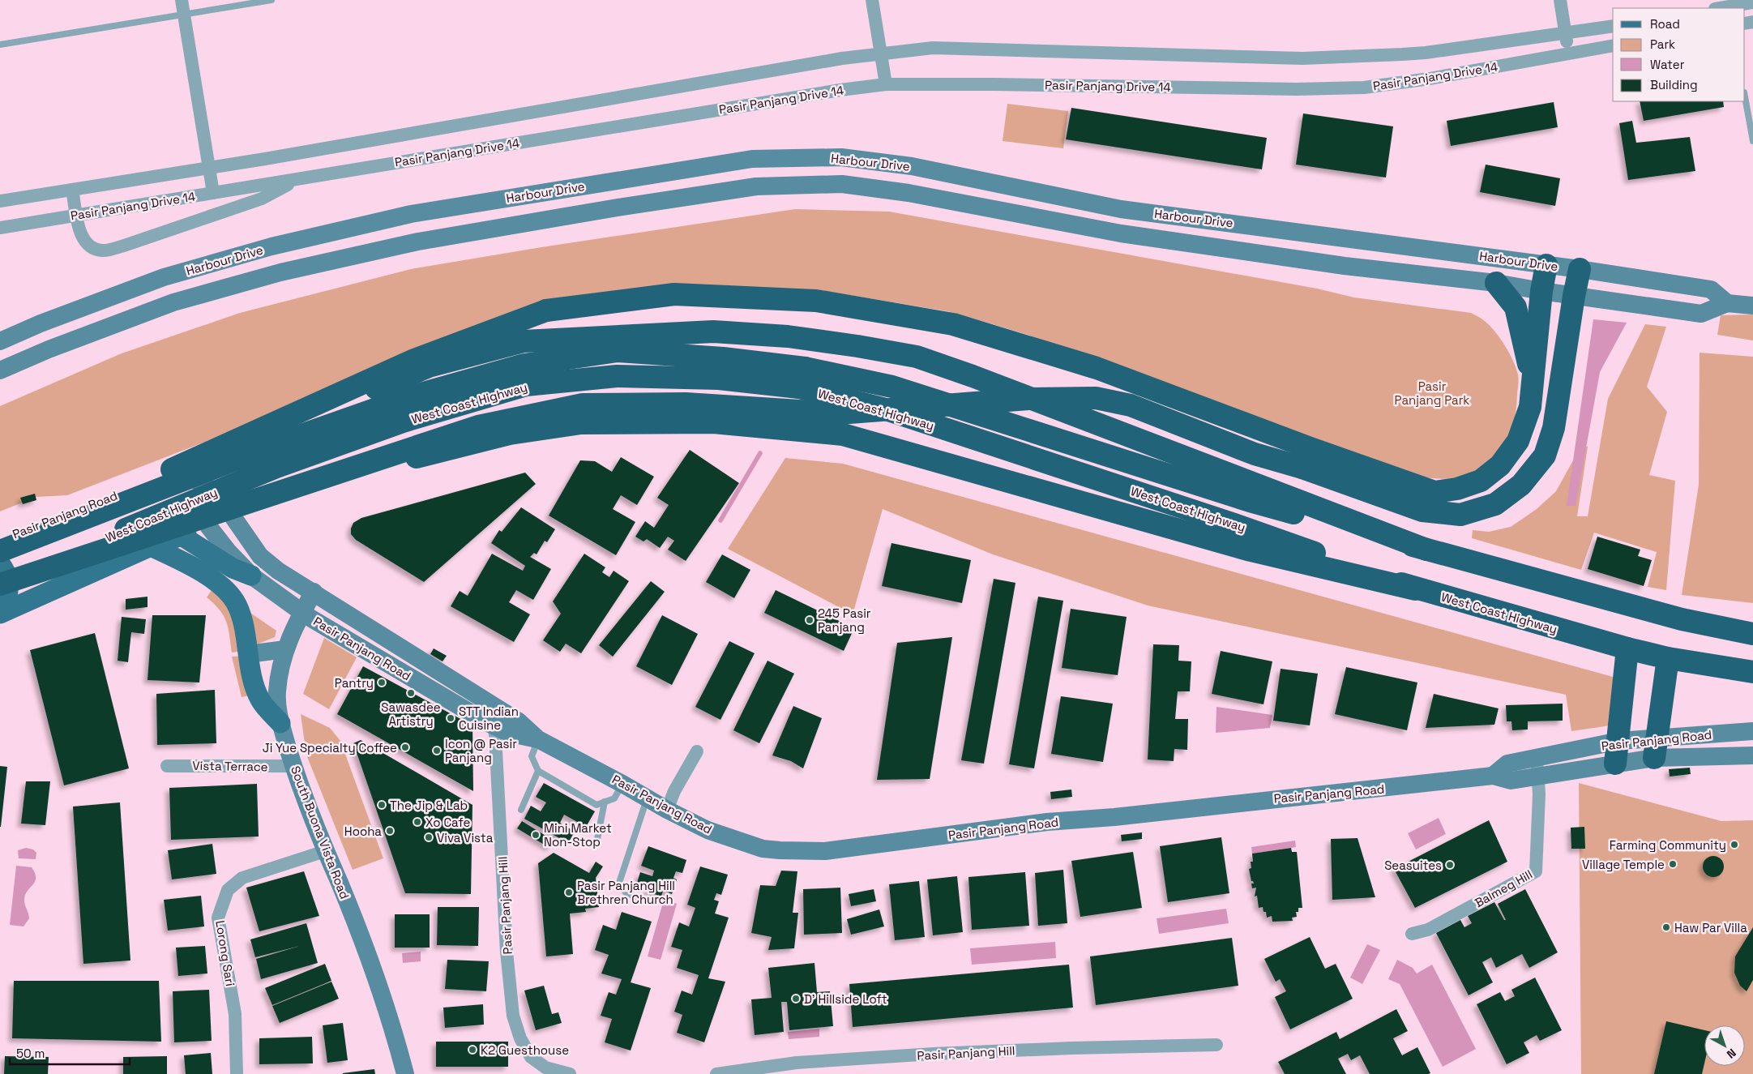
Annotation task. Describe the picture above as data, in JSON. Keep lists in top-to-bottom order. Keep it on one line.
{"streets":{"highway":["West Coast Highway"],"main road":["Pasir Panjang Road"],"street":["Pasir Panjang Drive 14","Harbour Drive","Vista Terrace","South Buona Vista Road","Balmeg Hill","Pasir Panjang Hill","Lorong Sari"]},"crossings":[["Pasir Panjang Road","South Buona Vista Road"],["Pasir Panjang Road","Balmeg Hill"],["Pasir Panjang Road","Pasir Panjang Hill"],["Vista Terrace","South Buona Vista Road"],["South Buona Vista Road","Lorong Sari"]],"parks":["Pasir Panjang Park"],"places":["245 Pasir Panjang","Pantry","Sawasdee Artistry","STT Indian Cuisine","Ji Yue Specialty Coffee","Icon @ Pasir Panjang","The Jip & Lab","Xo Cafe","Hooha","Mini Market Non-Stop","Viva Vista","Farming Community","Village Temple","Seasuites","Pasir Panjang Hill Brethren Church","Haw Par Villa","D' Hillside Loft","K2 Guesthouse"],"legend":["Road","Park","Water","Building"],"scale_bar":"50 m","north":"bottom right"}
